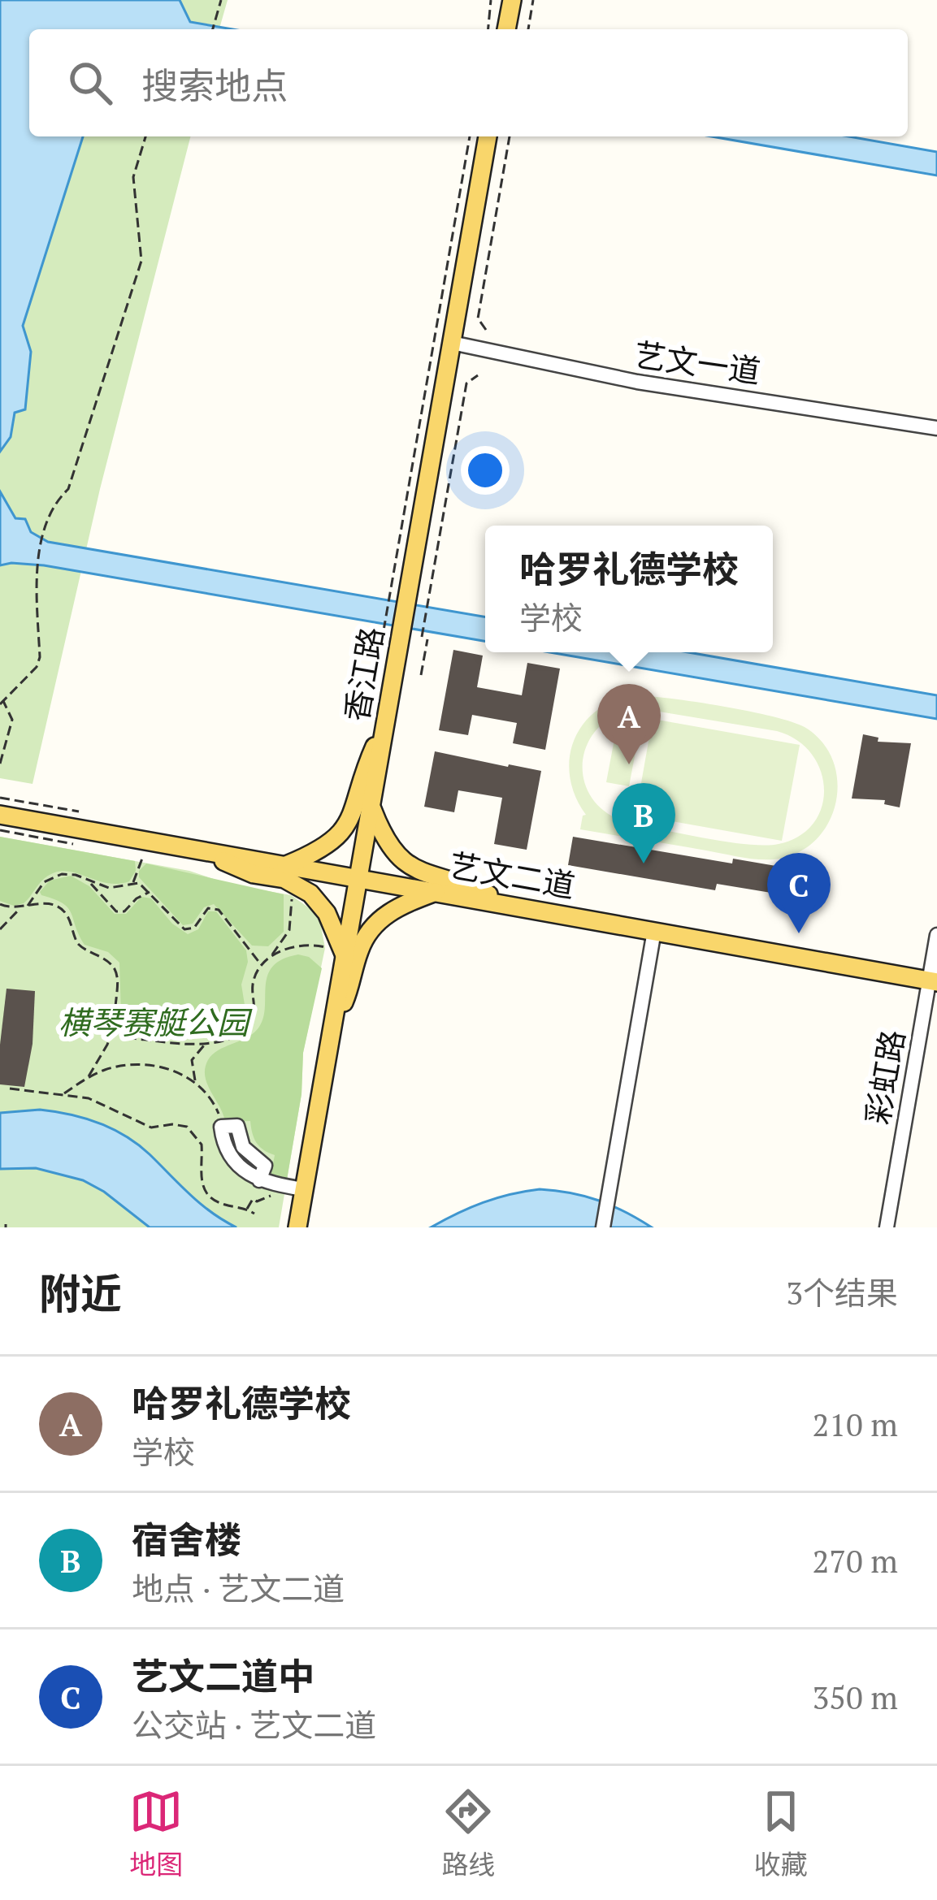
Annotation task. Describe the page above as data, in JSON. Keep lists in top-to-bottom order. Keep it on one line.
{"streets":{"main road":["香江路","艺文二道"],"street":["艺文一道","彩虹路"]},"crossings":[["艺文一道","香江路"],["香江路","艺文二道"],["艺文二道","彩虹路"]],"parks":["横琴赛艇公园"],"page":{"search":"搜索地点","popup":["哈罗礼德学校","学校"],"pins":["A","B","C"],"heading":["附近","3个结果"],"list":[{"mark":"A","name":"哈罗礼德学校","note":"学校","value":"210 m"},{"mark":"B","name":"宿舍楼","note":"地点 · 艺文二道","value":"270 m"},{"mark":"C","name":"艺文二道中","note":"公交站 · 艺文二道","value":"350 m"}],"nav":["地图","路线","收藏"]}}
